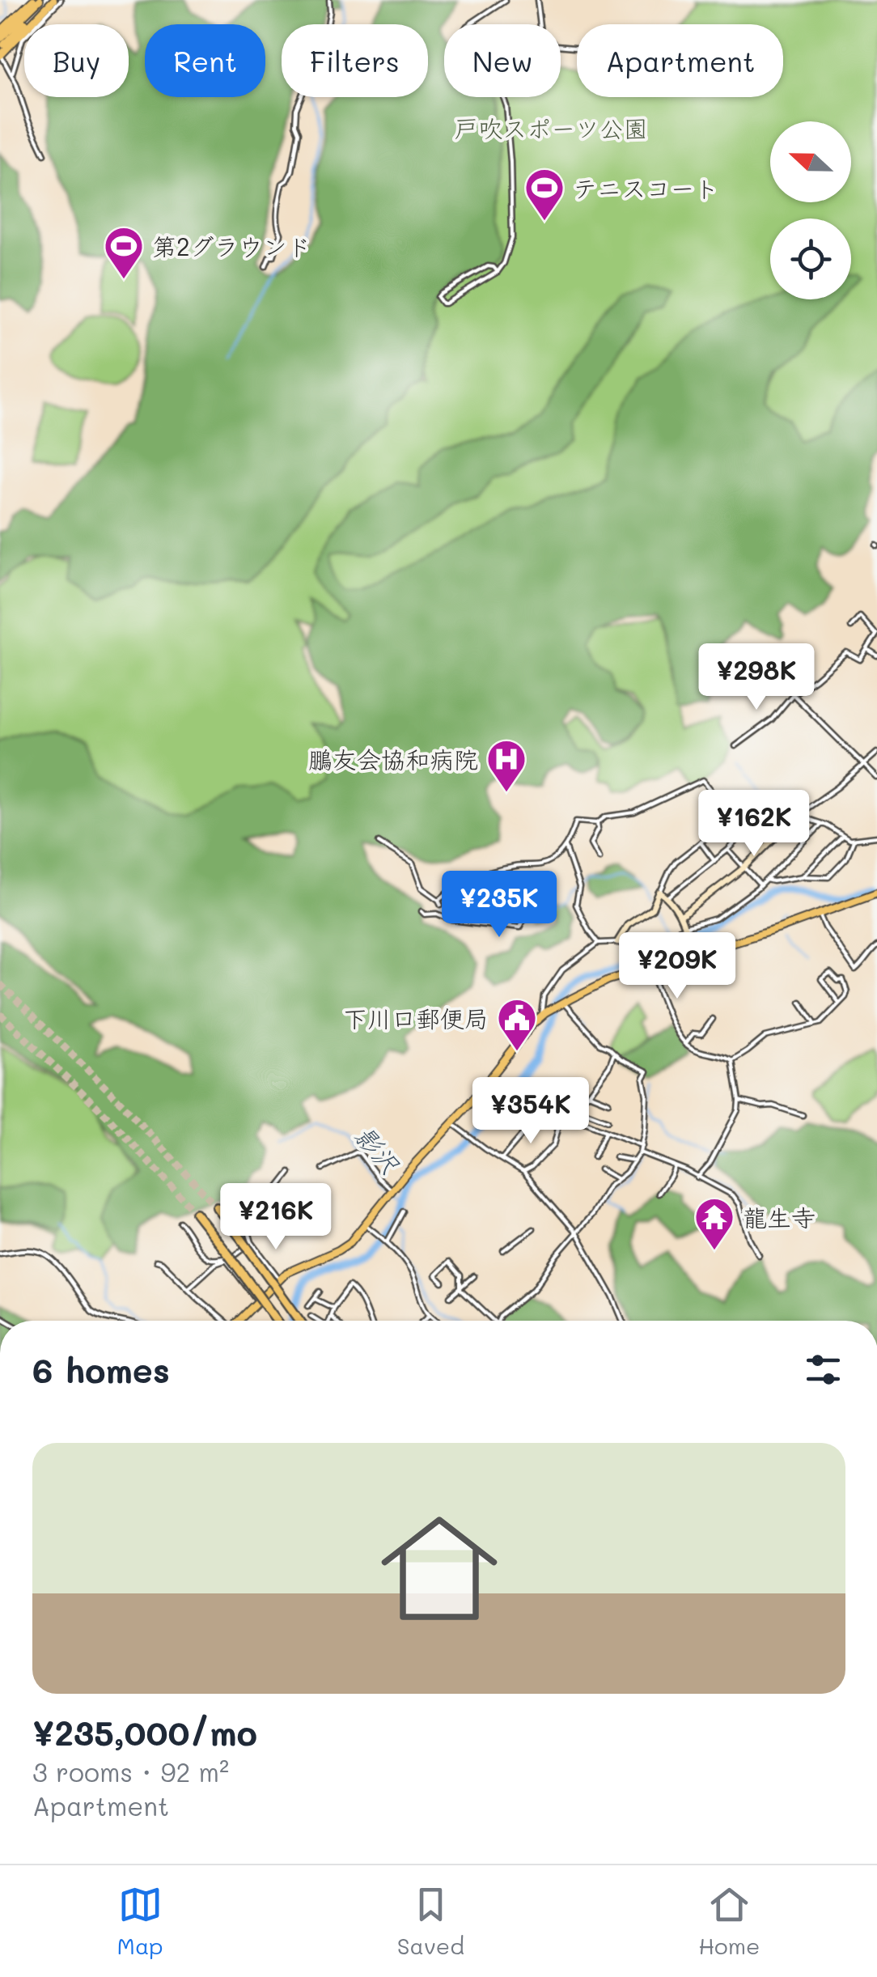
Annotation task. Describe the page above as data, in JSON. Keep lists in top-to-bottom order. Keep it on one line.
{"water":["影沢"],"parks":["戸吹スポーツ公園"],"places":{"sports":["テニスコート","第2グラウンド"],"hospital":["鵬友会協和病院"],"public building":["下川口郵便局"],"temple":["龍生寺"]},"north":"left","page":{"chip":["Buy","Rent","Filters","New","Apartment"],"price":["¥298K","¥162K","¥235K","¥209K","¥354K","¥216K"],"heading":"6 homes","list":[{"name":"¥235,000/mo","note":"3 rooms · 92 m² · Apartment"}],"tabs":["Map","Saved","Home"]}}
